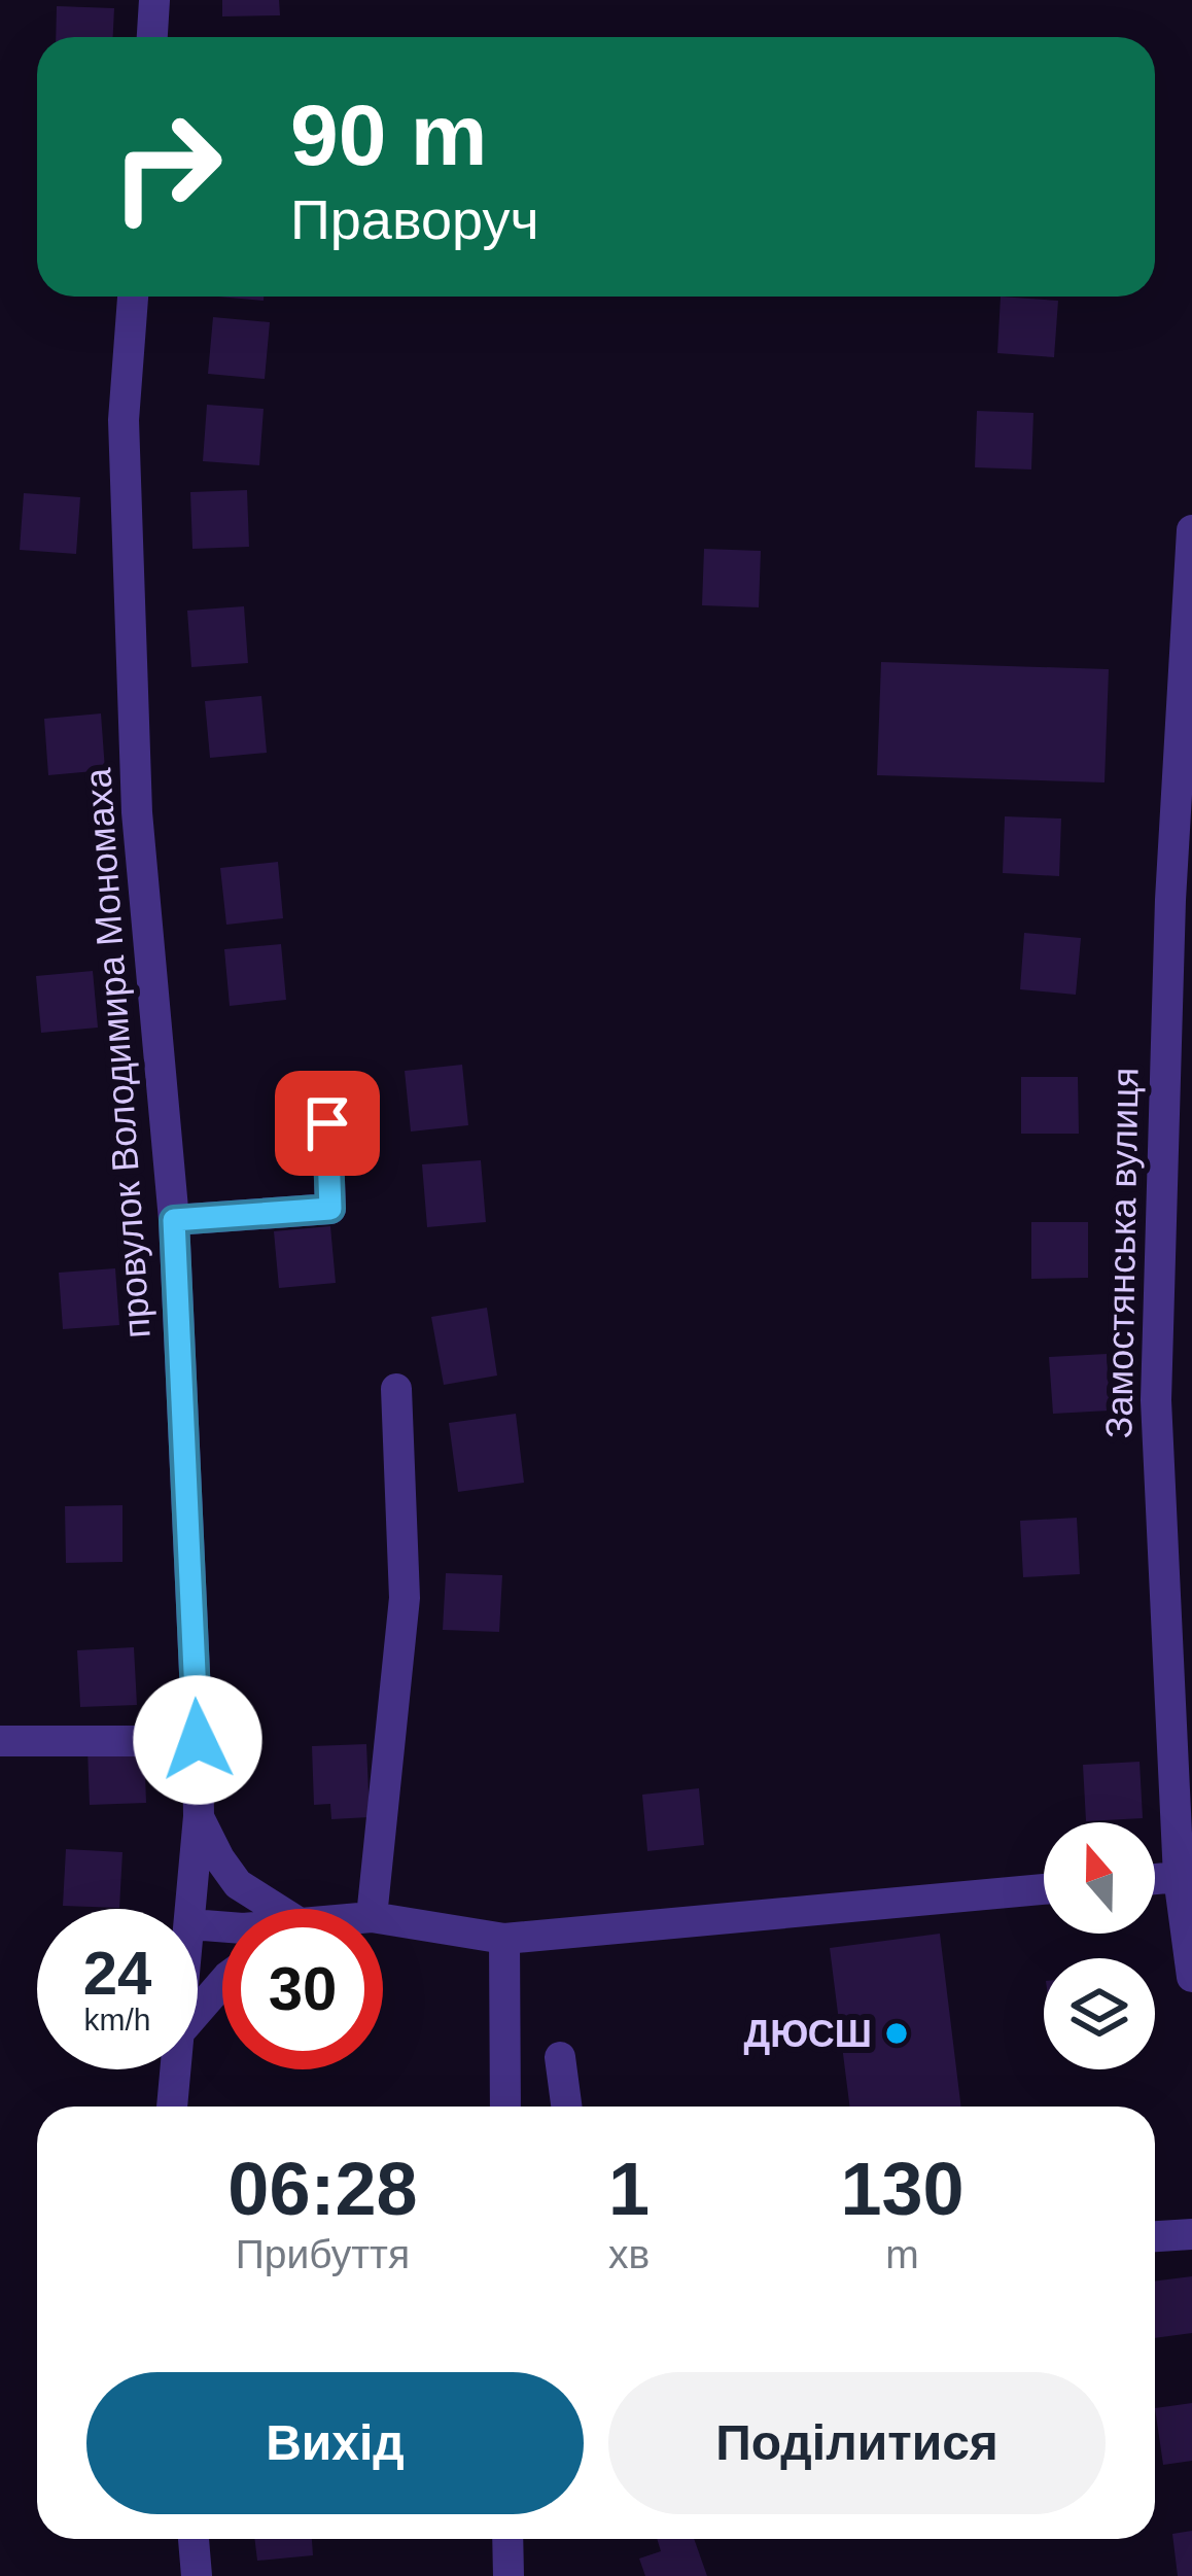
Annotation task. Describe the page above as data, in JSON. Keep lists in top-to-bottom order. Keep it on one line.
{"streets":{"street":["провулок Володимира Мономаха","Замостянська вулиця"]},"places":["ДЮСШ"],"north":"top","page":{"turn":["90 m","Праворуч"],"speed":"24 km/h","limit":"30","eta":["06:28","Прибуття","1","хв","130","m"],"buttons":["Вихід","Поділитися"]}}
